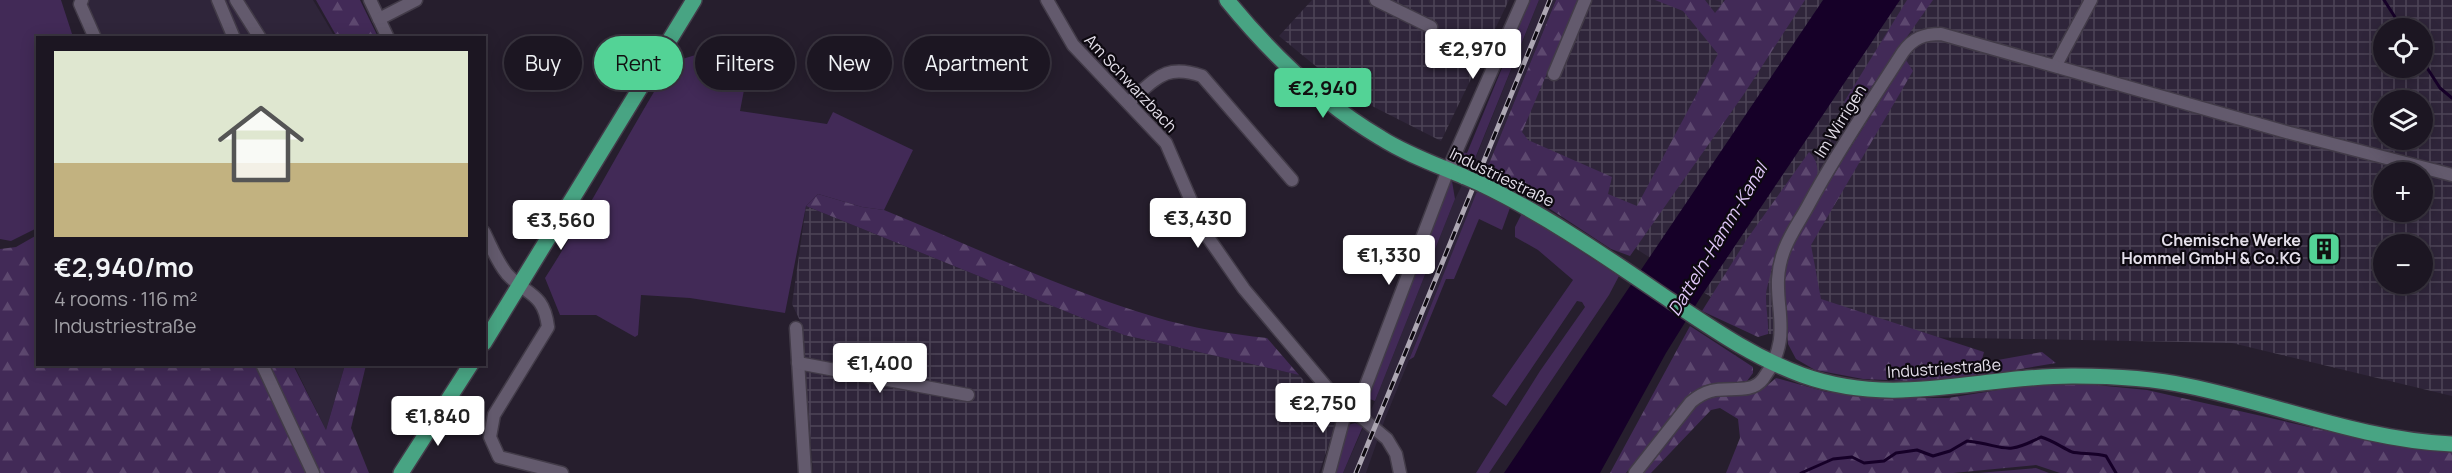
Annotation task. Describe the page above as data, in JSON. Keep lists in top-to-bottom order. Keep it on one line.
{"streets":{"main road":["Industriestraße"],"street":["Am Schwarzbach","Im Wirrigen"]},"crossings":[["Im Wirrigen","Industriestraße"]],"water":["Datteln-Hamm-Kanal"],"places":{"building":["Chemische Werke Hommel GmbH & Co.KG"]},"page":{"map_buttons":["+","−"],"price":["€2,970","€2,940","€3,430","€3,560","€1,330","€1,400","€2,750","€1,840"],"chip":["Buy","Rent","Filters","New","Apartment"],"list":[{"name":"€2,940/mo","note":"4 rooms · 116 m² · Industriestraße"}]}}
